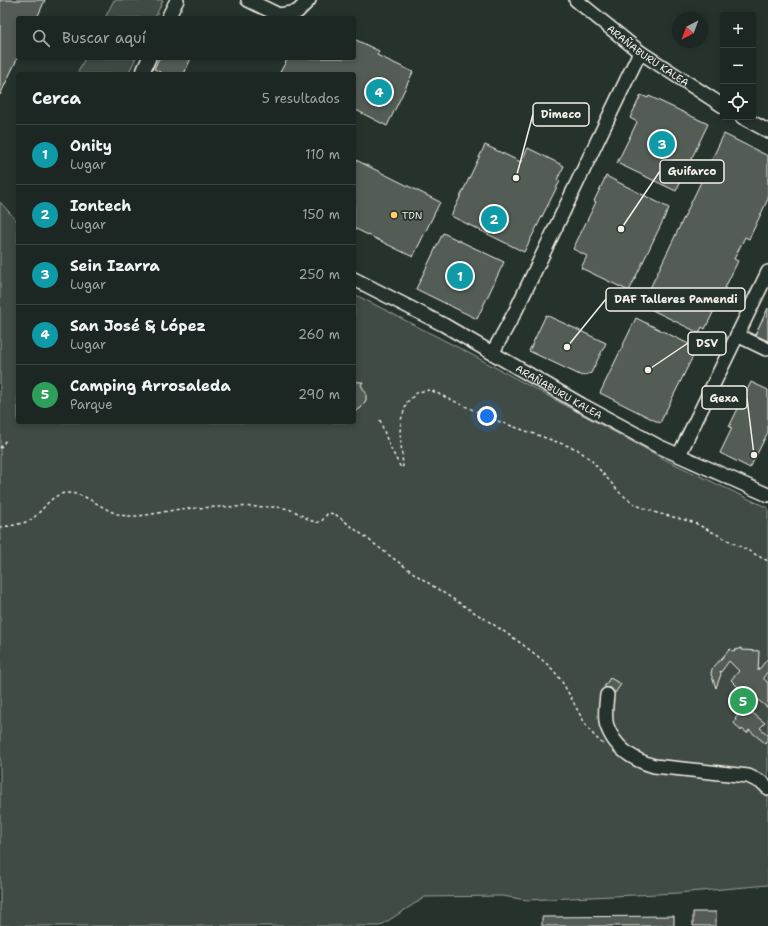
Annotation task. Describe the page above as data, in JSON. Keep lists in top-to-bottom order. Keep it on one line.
{"streets":{"lane":["ARAÑABURU KALEA"]},"places":["Dimeco","TDN","Guifarco","DAF Talleres Pamendi","DSV","Gexa"],"north":"bottom left","page":{"map_buttons":["+","−"],"search":"Buscar aquí","heading":["Cerca","5 resultados"],"pins":["4","3","2","1","5"],"list":[{"mark":"1","name":"Onity","note":"Lugar","value":"110 m"},{"mark":"2","name":"Iontech","note":"Lugar","value":"150 m"},{"mark":"3","name":"Sein Izarra","note":"Lugar","value":"250 m"},{"mark":"4","name":"San José & López","note":"Lugar","value":"260 m"},{"mark":"5","name":"Camping Arrosaleda","note":"Parque","value":"290 m"}]}}
